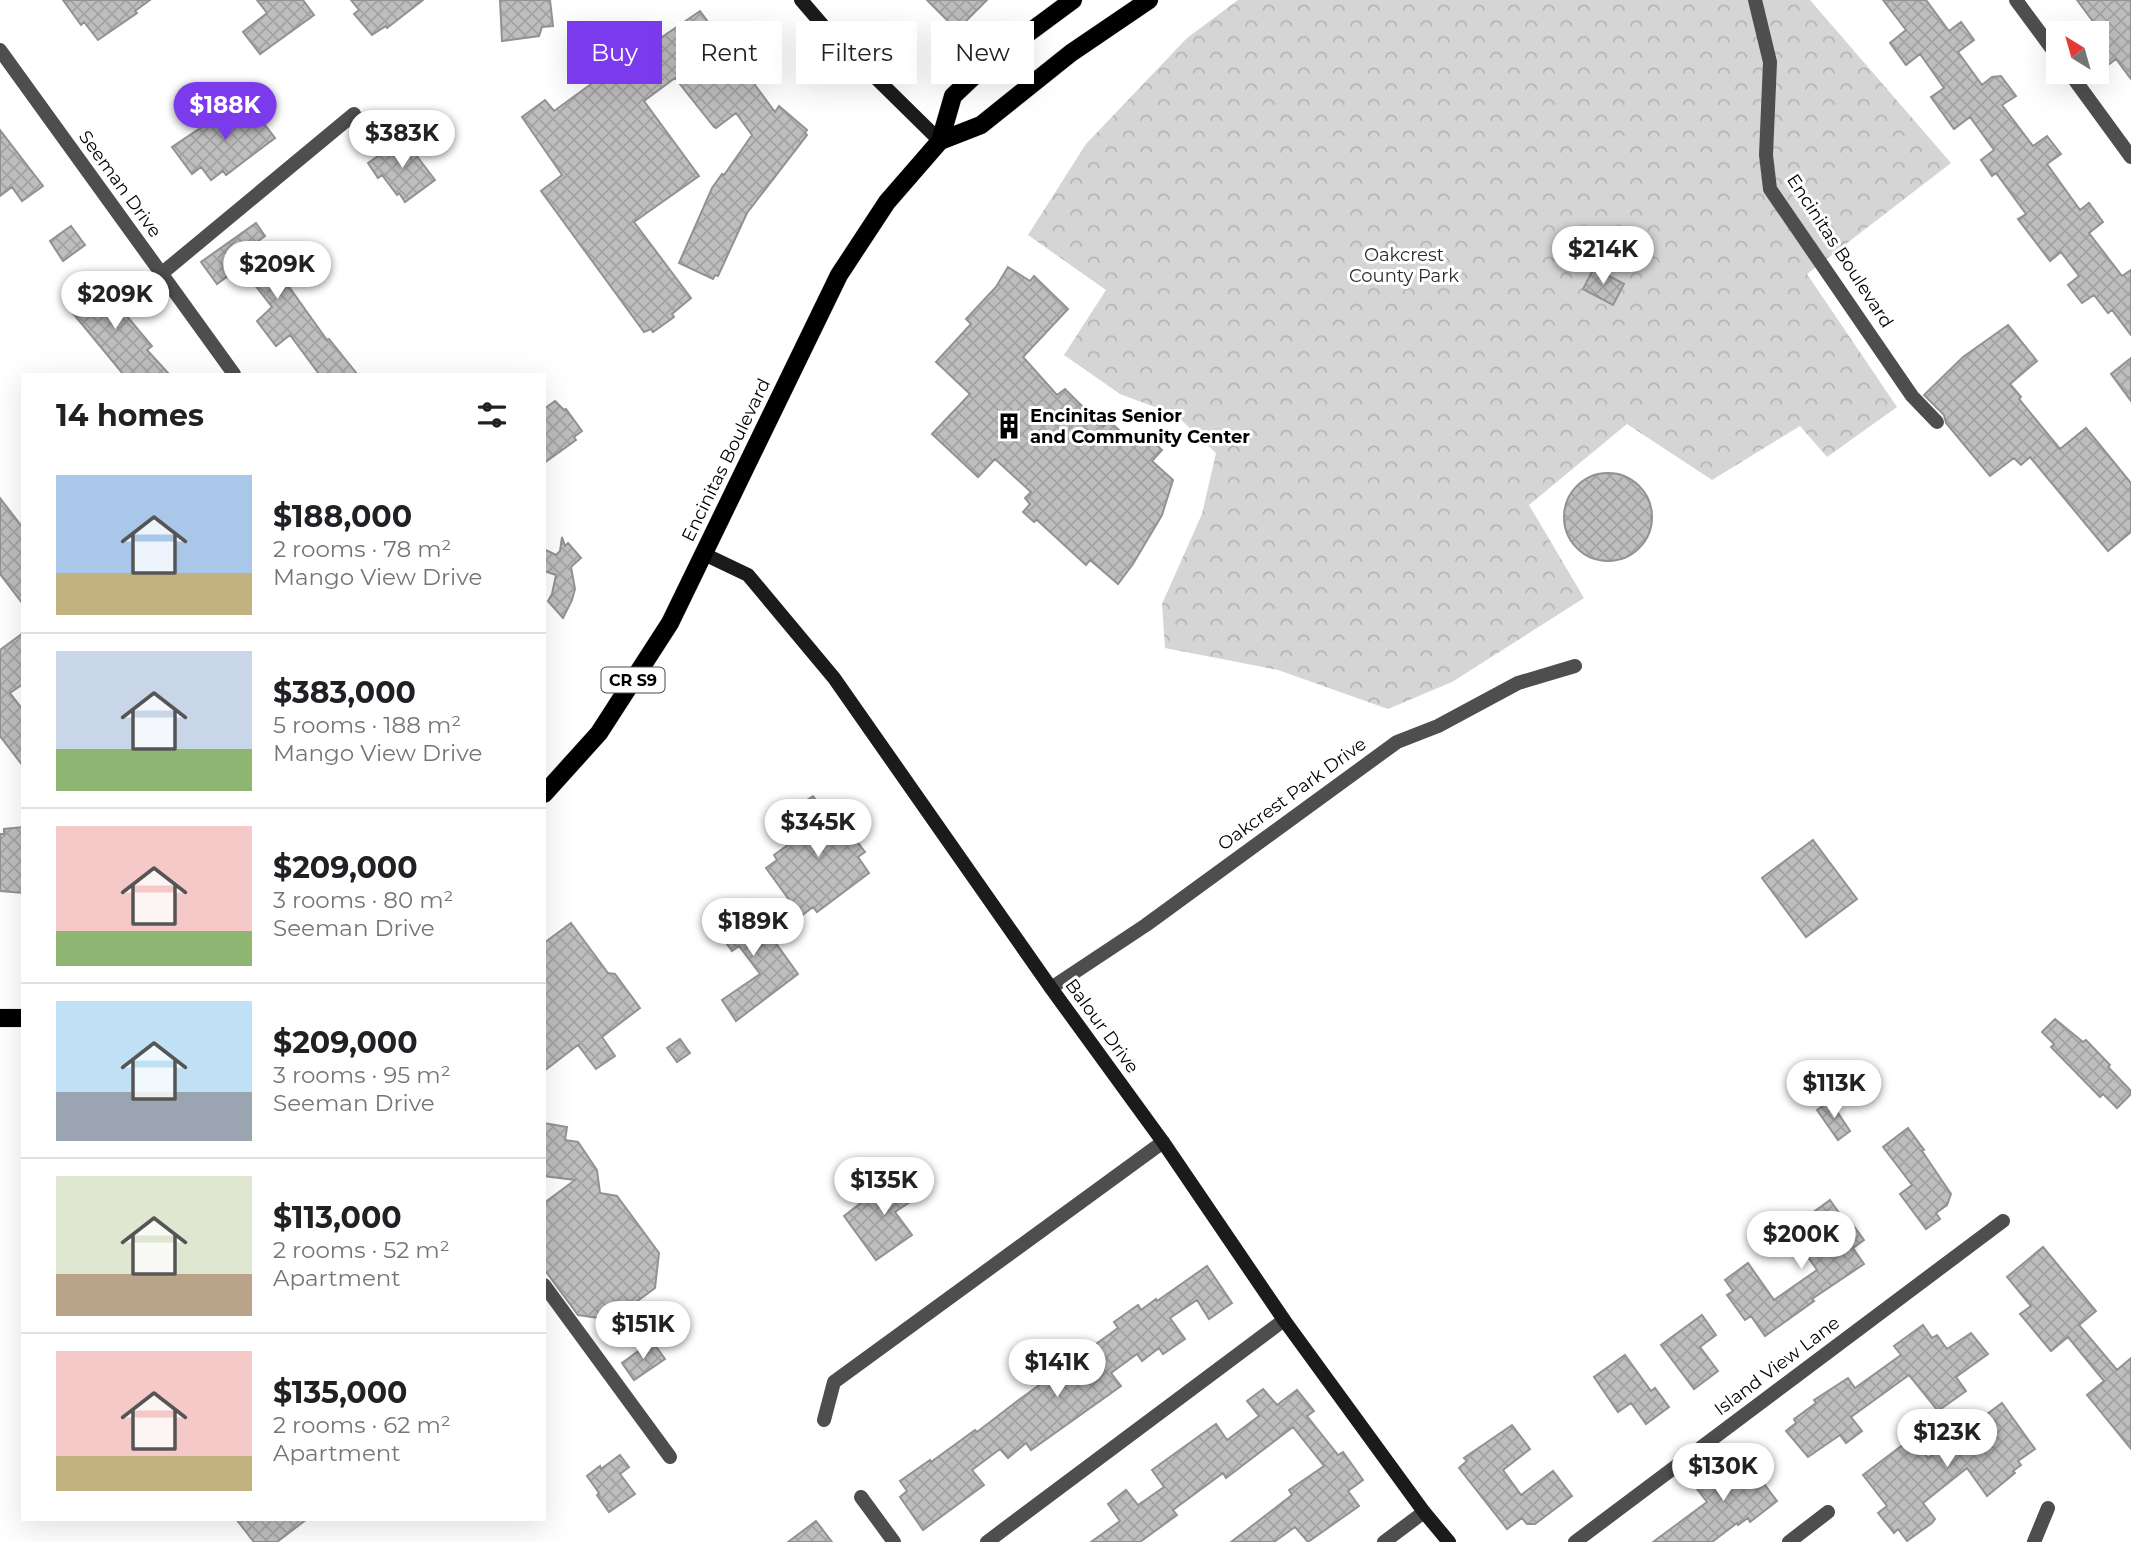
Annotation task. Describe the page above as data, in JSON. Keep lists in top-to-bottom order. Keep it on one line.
{"streets":{"main road":["Encinitas Boulevard","CR S9"],"street":["Seeman Drive","Oakcrest Park Drive","Balour Drive","Island View Lane"]},"crossings":[["Encinitas Boulevard","Balour Drive"],["Oakcrest Park Drive","Balour Drive"]],"parks":["Oakcrest County Park"],"places":{"building":["Encinitas Senior and Community Center"]},"north":"top left","page":{"chip":["Buy","Rent","Filters","New"],"price":["$188K","$383K","$214K","$209K","$209K","$345K","$189K","$113K","$135K","$200K","$151K","$141K","$123K","$130K"],"heading":"14 homes","list":[{"name":"$188,000","note":"2 rooms · 78 m² · Mango View Drive"},{"name":"$383,000","note":"5 rooms · 188 m² · Mango View Drive"},{"name":"$209,000","note":"3 rooms · 80 m² · Seeman Drive"},{"name":"$209,000","note":"3 rooms · 95 m² · Seeman Drive"},{"name":"$113,000","note":"2 rooms · 52 m² · Apartment"},{"name":"$135,000","note":"2 rooms · 62 m² · Apartment"}]}}
